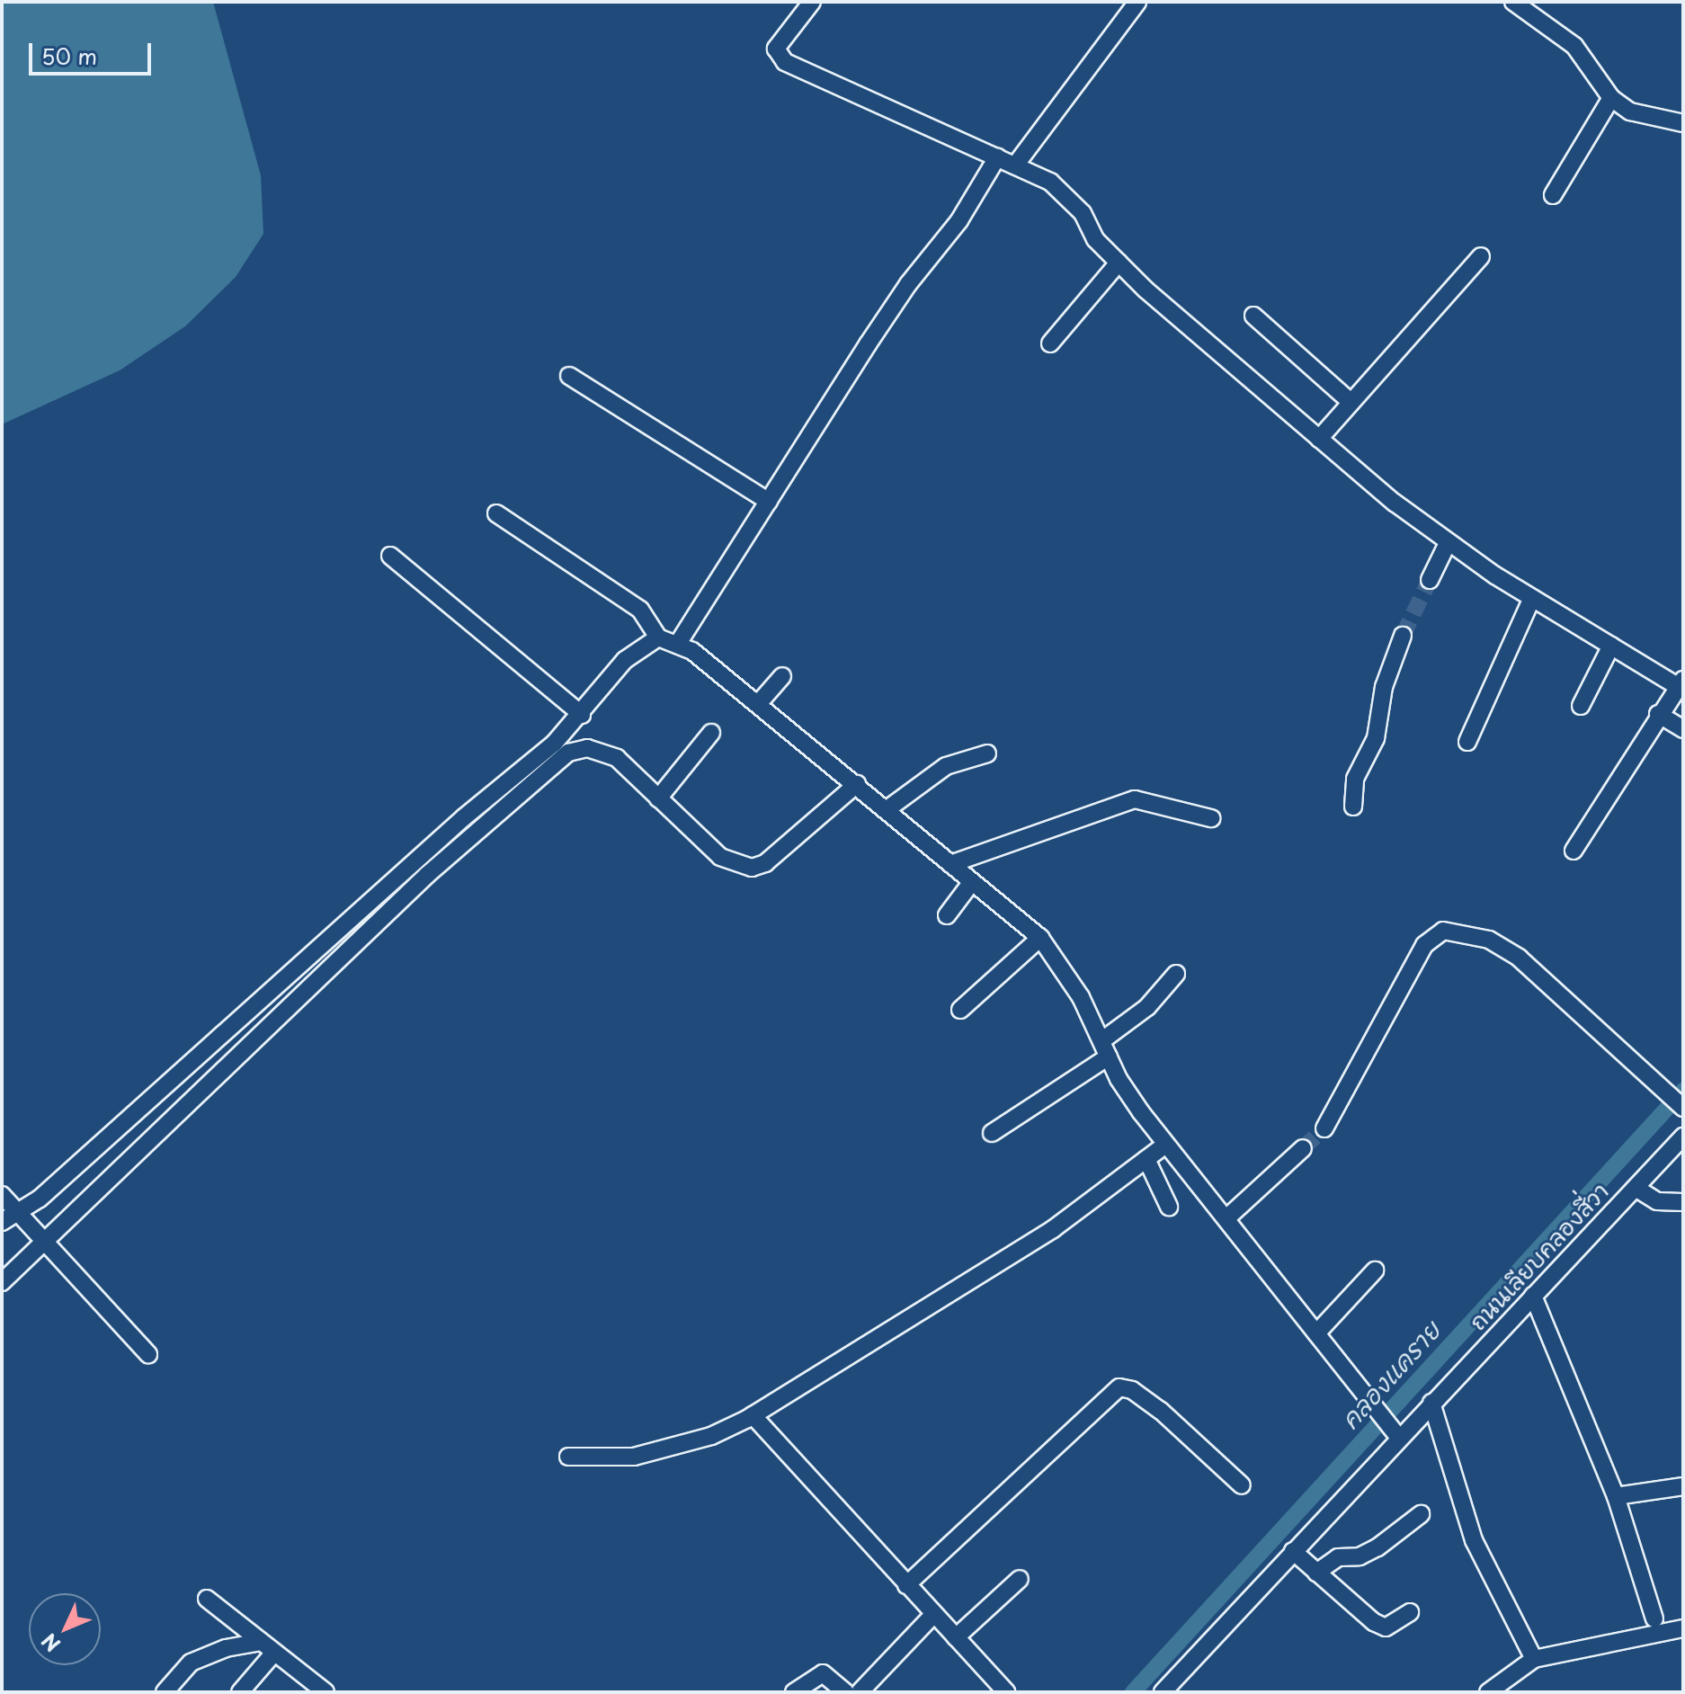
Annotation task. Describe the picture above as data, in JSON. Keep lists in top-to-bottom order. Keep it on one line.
{"streets":{"street":["ถนนเลียบคลองสี่วา"]},"water":["คลองเเคราย"],"scale_bar":"50 m","north":"bottom left"}
